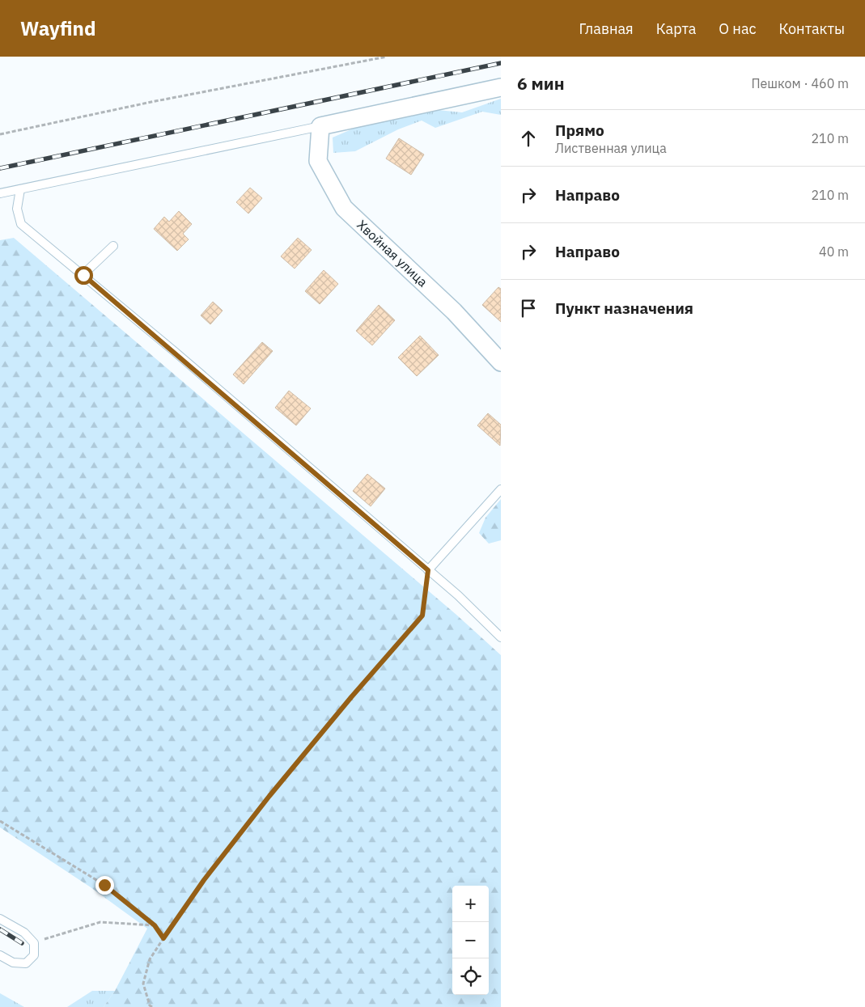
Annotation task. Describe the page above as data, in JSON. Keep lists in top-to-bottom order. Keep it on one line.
{"streets":{"street":["Хвойная улица"]},"page":{"header":"Wayfind","nav":["Главная","Карта","О нас","Контакты"],"heading":["6 мин","Пешком · 460 m"],"list":[["Прямо","Лиственная улица","210 m"],["Направо","210 m"],["Направо","40 m"],"Пункт назначения"],"map_buttons":["+","−"]}}
